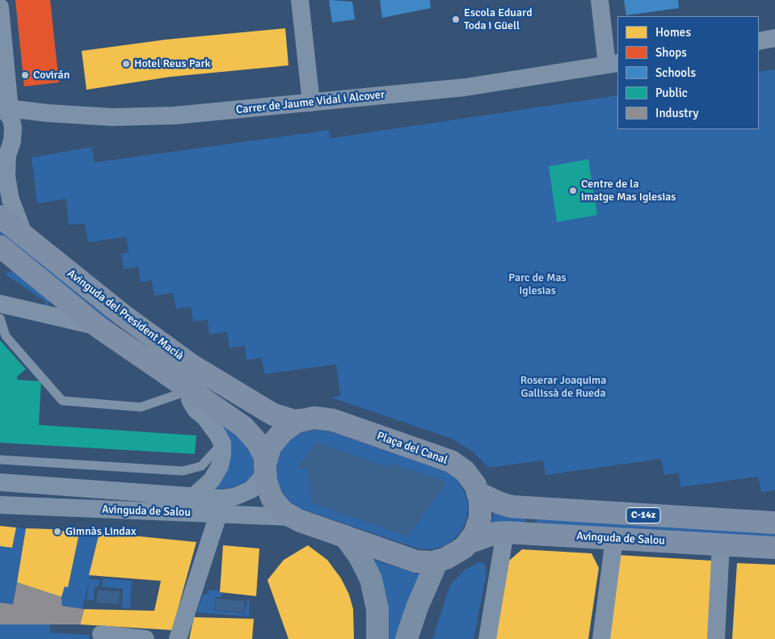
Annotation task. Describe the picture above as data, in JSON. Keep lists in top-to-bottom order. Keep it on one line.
{"streets":{"main road":["Avinguda del President Macià","Plaça del Canal","Avinguda de Salou","C-14z"],"street":["Carrer de Jaume Vidal i Alcover"]},"crossings":[["Avinguda del President Macià","Plaça del Canal"],["Avinguda del President Macià","Avinguda de Salou"],["Plaça del Canal","Avinguda de Salou"],["Plaça del Canal","C-14z"]],"parks":["Parc de Mas Iglesias","Roserar Joaquima Gallissà de Rueda"],"places":["Escola Eduard Toda i Güell","Hotel Reus Park","Covirán","Centre de la imatge Mas Iglesias","Gimnàs Lindax"],"legend":["Homes","Shops","Schools","Public","Industry"]}
